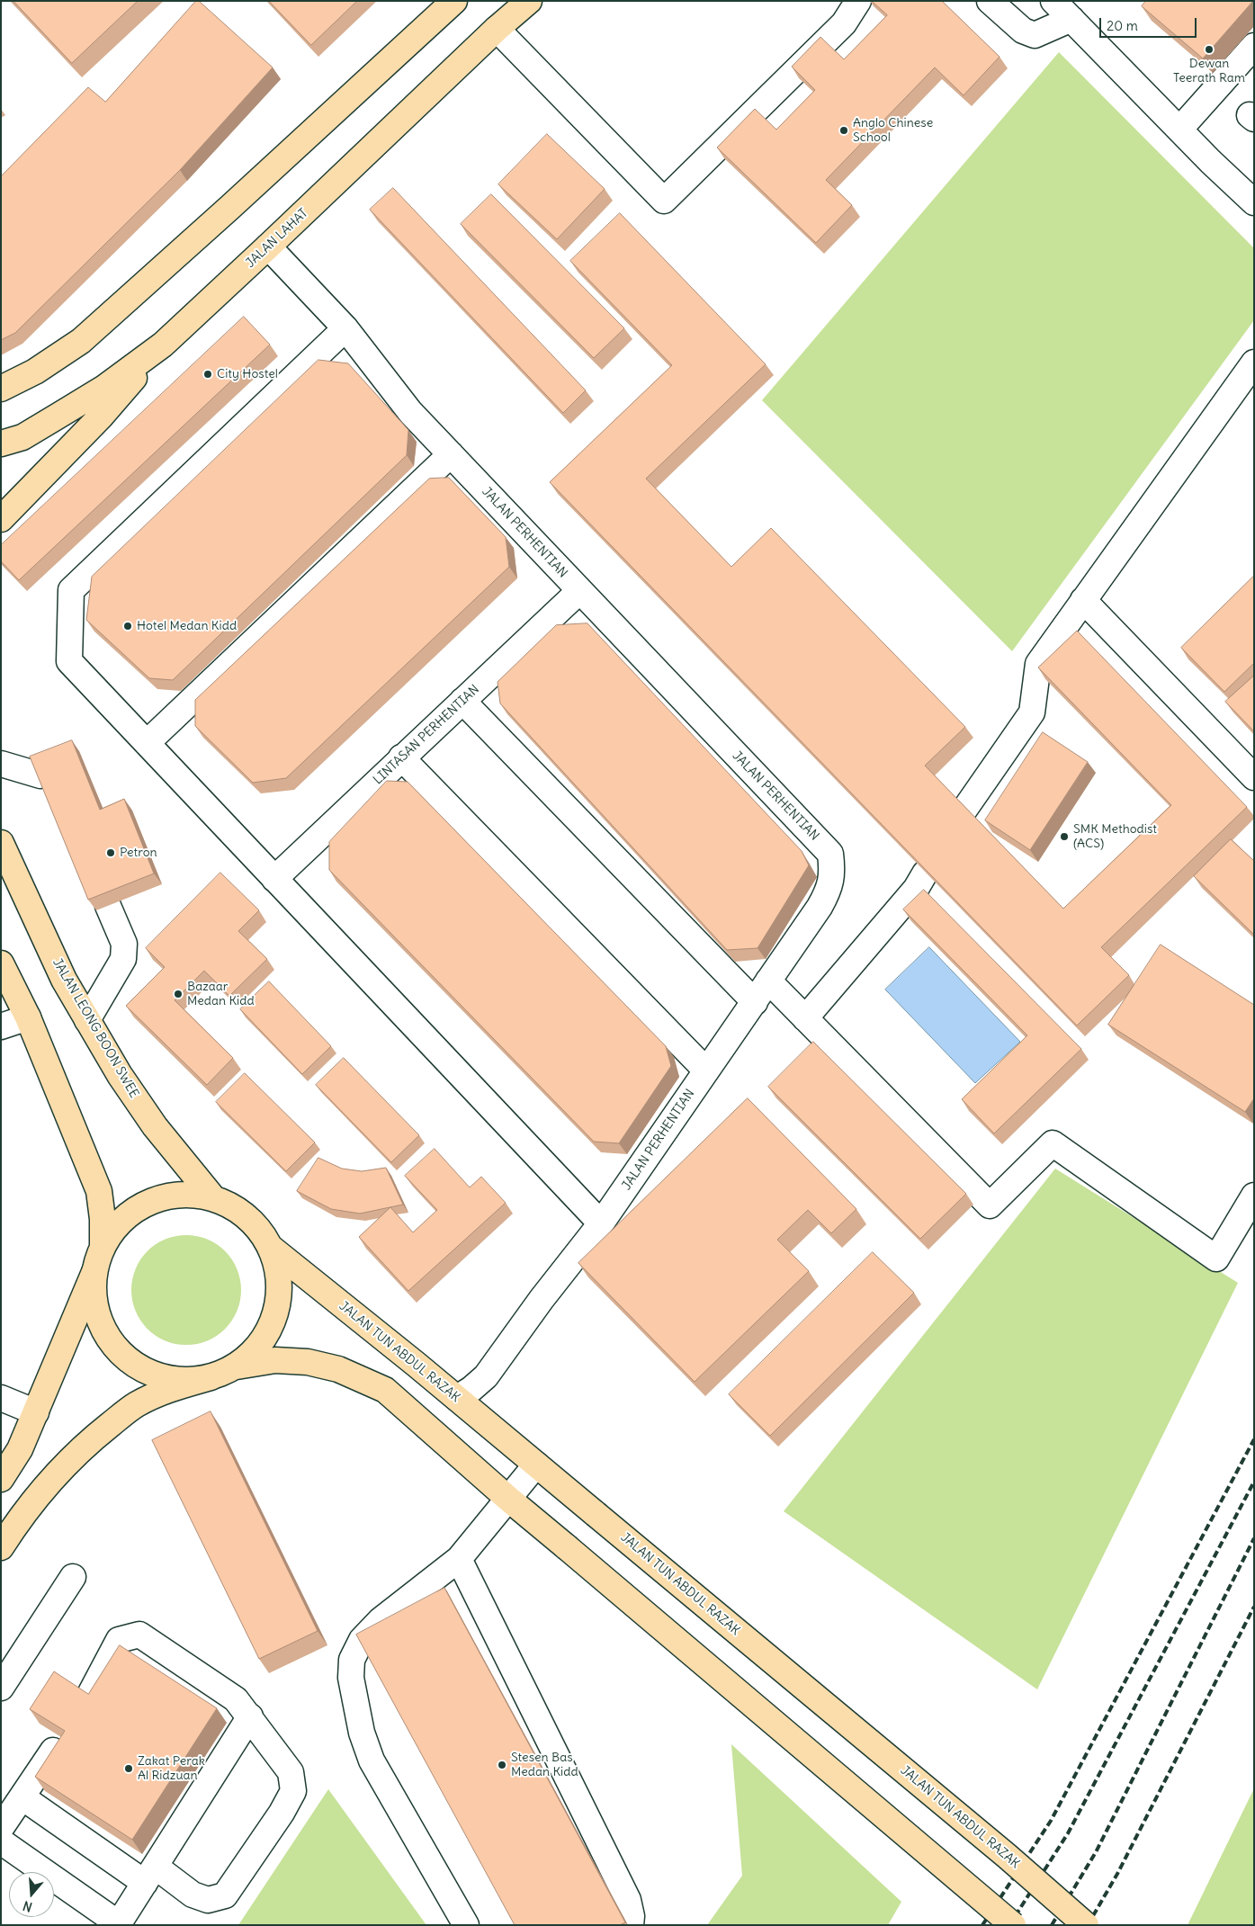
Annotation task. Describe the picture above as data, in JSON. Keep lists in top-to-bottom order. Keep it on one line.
{"streets":{"main road":["JALAN LAHAT","JALAN LEONG BOON SWEE","JALAN TUN ABDUL RAZAK"],"street":["JALAN PERHENTIAN","LINTASAN PERHENTIAN"]},"crossings":[["JALAN LAHAT","JALAN PERHENTIAN"],["JALAN PERHENTIAN","LINTASAN PERHENTIAN"],["JALAN PERHENTIAN","JALAN TUN ABDUL RAZAK"]],"places":["Dewan Teerath Ram","Anglo Chinese School","City Hostel","Hotel Medan Kidd","SMK Methodist (ACS)","Petron","Bazaar Medan Kidd","Stesen Bas Medan Kidd","Zakat Perak Al Ridzuan"],"scale_bar":"20 m","north":"bottom"}
